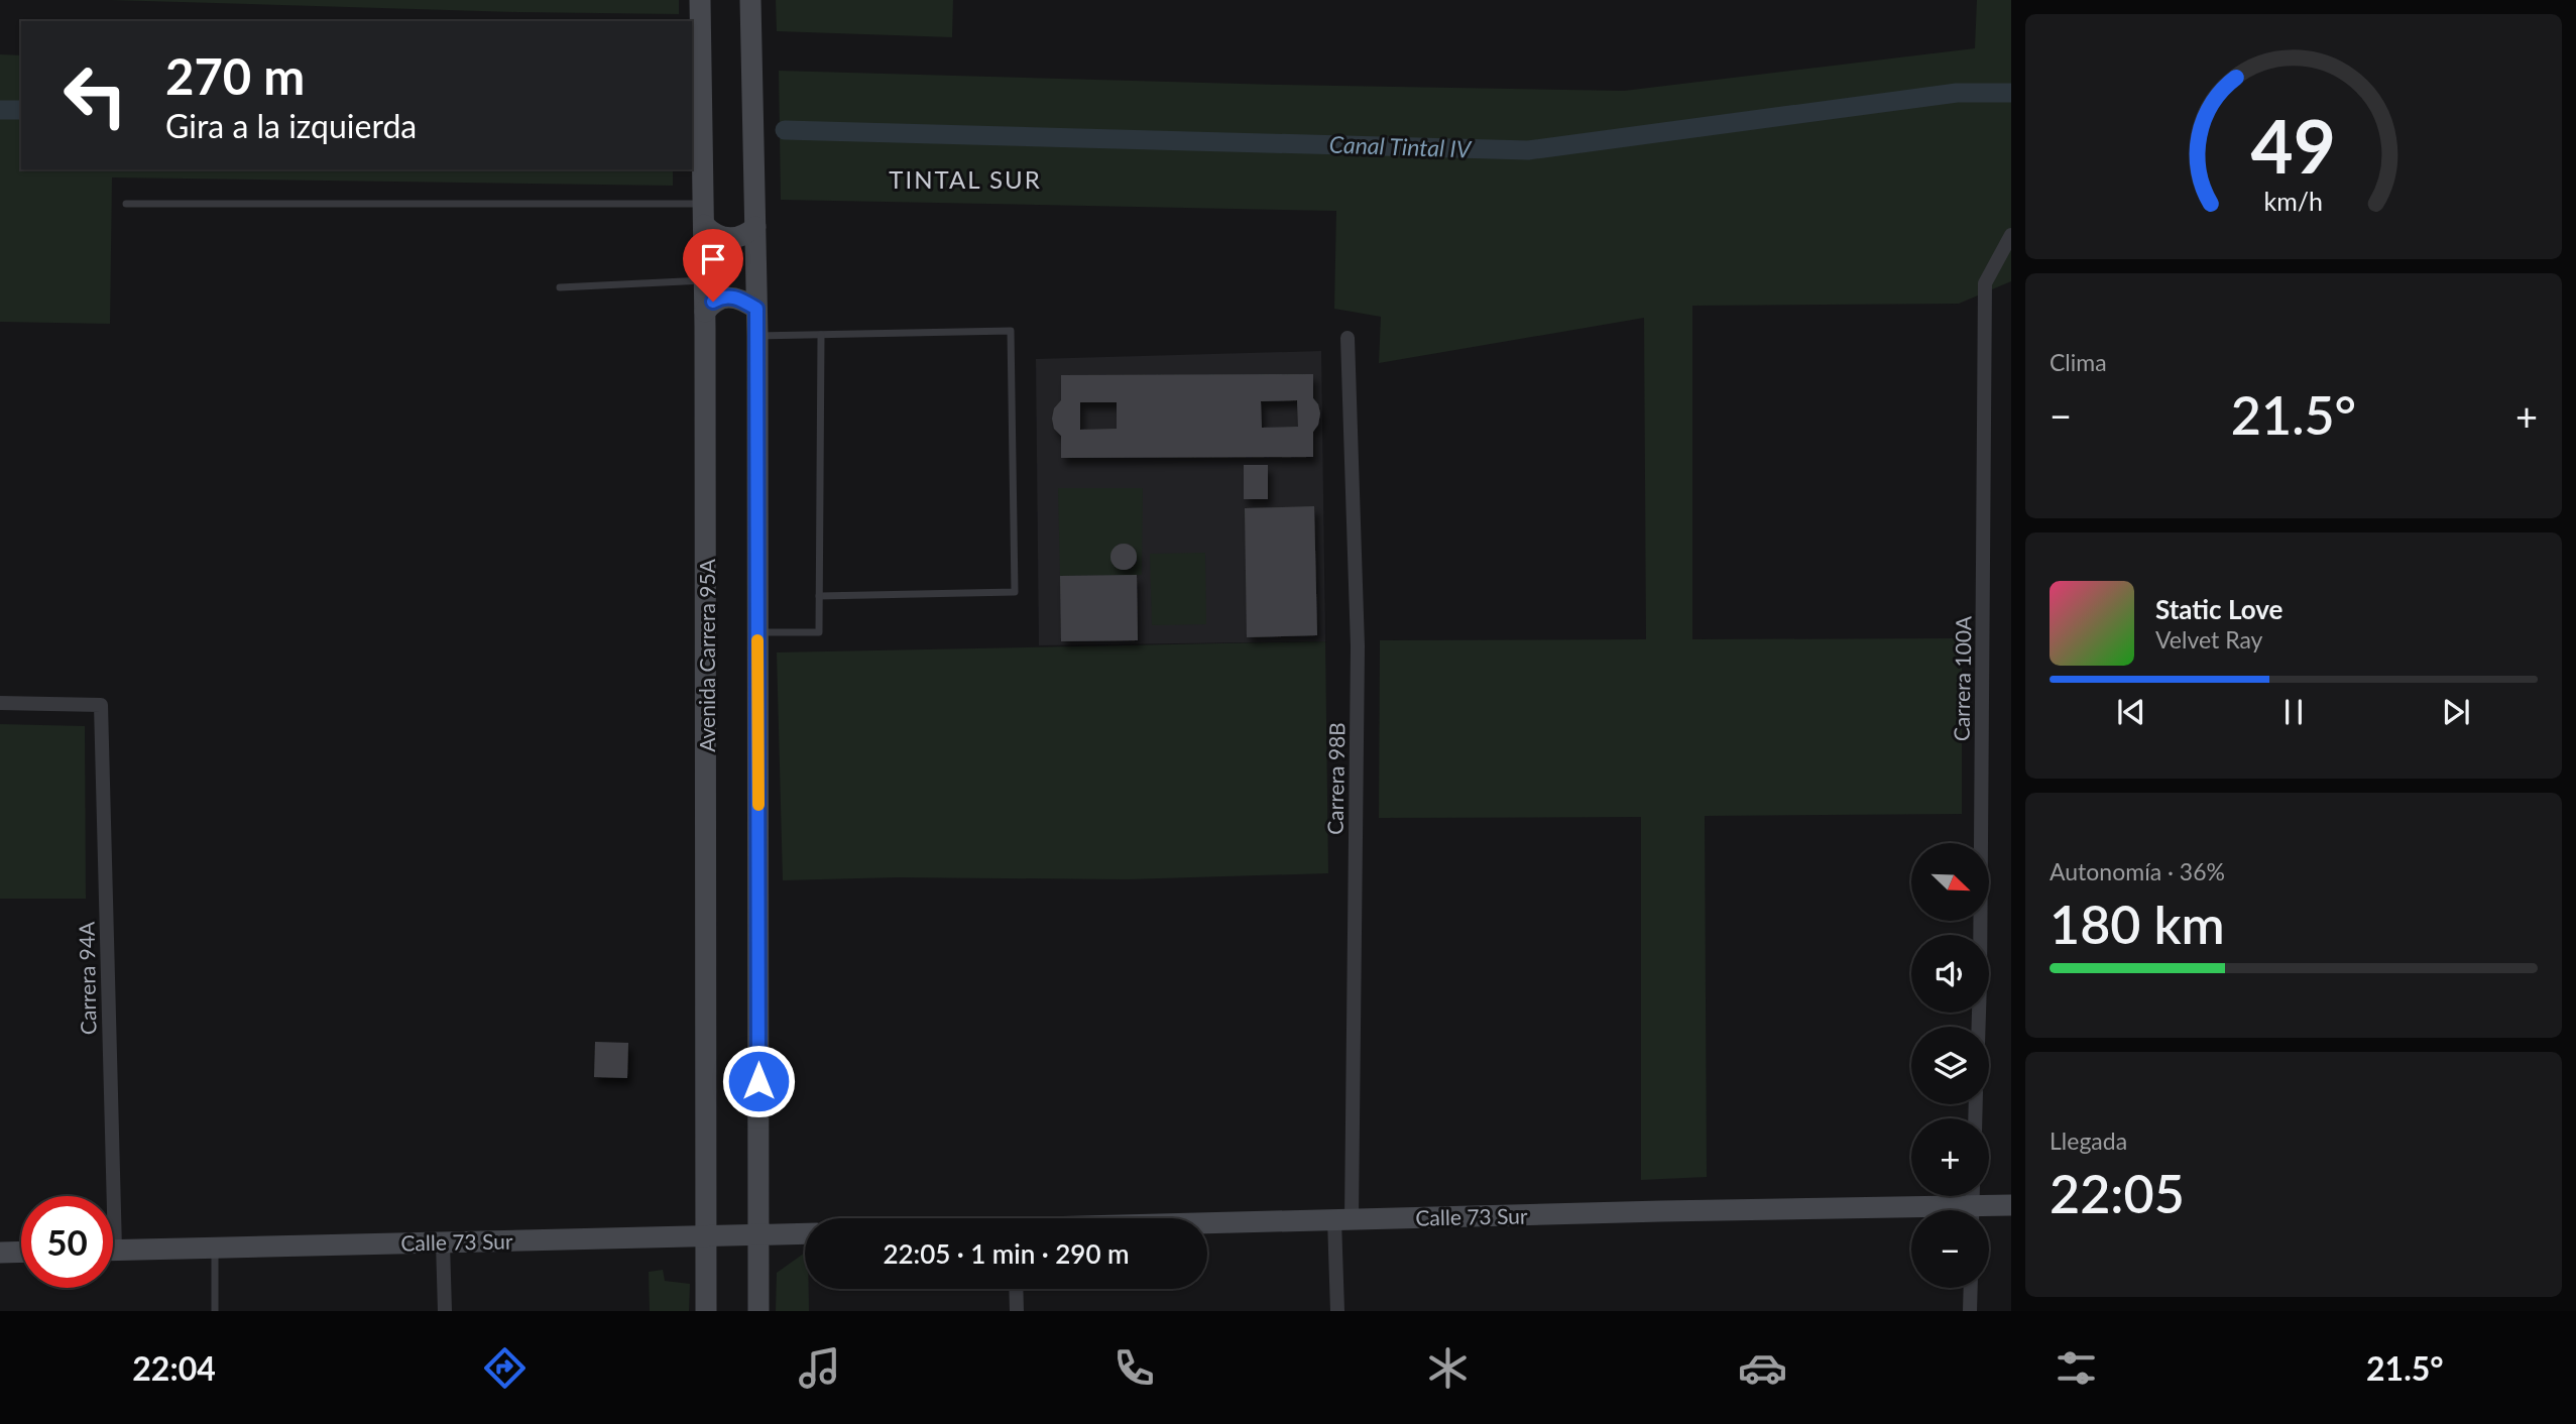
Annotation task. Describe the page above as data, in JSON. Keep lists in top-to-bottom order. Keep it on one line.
{"streets":{"main road":["Avenida Carrera 95A","Calle 73 Sur"],"street":["Carrera 100A","Carrera 98B","Carrera 94A"]},"crossings":[["Avenida Carrera 95A","Calle 73 Sur"],["Carrera 98B","Calle 73 Sur"]],"districts":["TINTAL SUR"],"water":["Canal Tintal IV"],"north":"bottom right","page":{"turn":["270 m","Gira a la izquierda"],"tile":["Clima",["Autonomía · 36%","180 km"],["Llegada","22:05"]],"heat":["−","21.5°","+"],"song":["Static Love","Velvet Ray"],"map_buttons":["+","−"],"limit":"50","trip":"22:05 · 1 min · 290 m","tabs":["22:04","21.5°"],"gauge":["49","km/h"]}}
